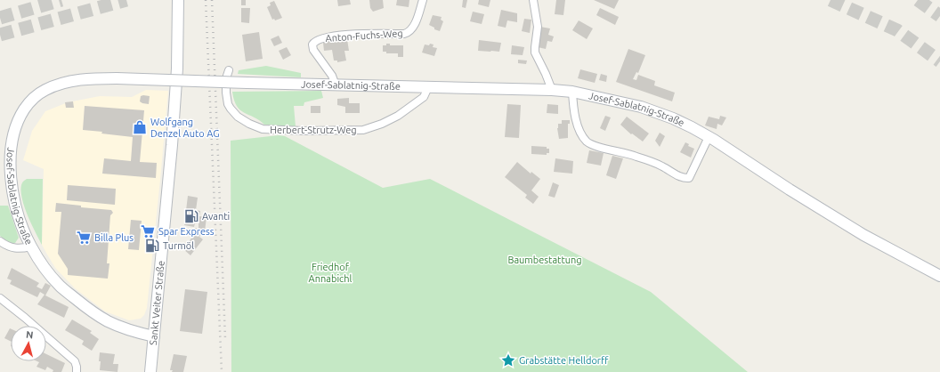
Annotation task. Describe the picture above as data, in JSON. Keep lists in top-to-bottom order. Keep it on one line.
{"streets":{"main road":["Josef-Sablatnig-Straße","Sankt Veiter Straße"],"street":["Anton-Fuchs-Weg","Herbert-Strutz-Weg"]},"crossings":[["Anton-Fuchs-Weg","Josef-Sablatnig-Straße"],["Josef-Sablatnig-Straße","Herbert-Strutz-Weg"],["Josef-Sablatnig-Straße","Sankt Veiter Straße"]],"parks":["Baumbestattung","Friedhof Annabichl"],"places":{"shop":["Wolfgang Denzel Auto AG"],"fuel station":["Avanti","Turmöl"],"supermarket":["Spar Express","Billa Plus"],"place":["Grabstätte Helldorff"]},"north":"top"}
